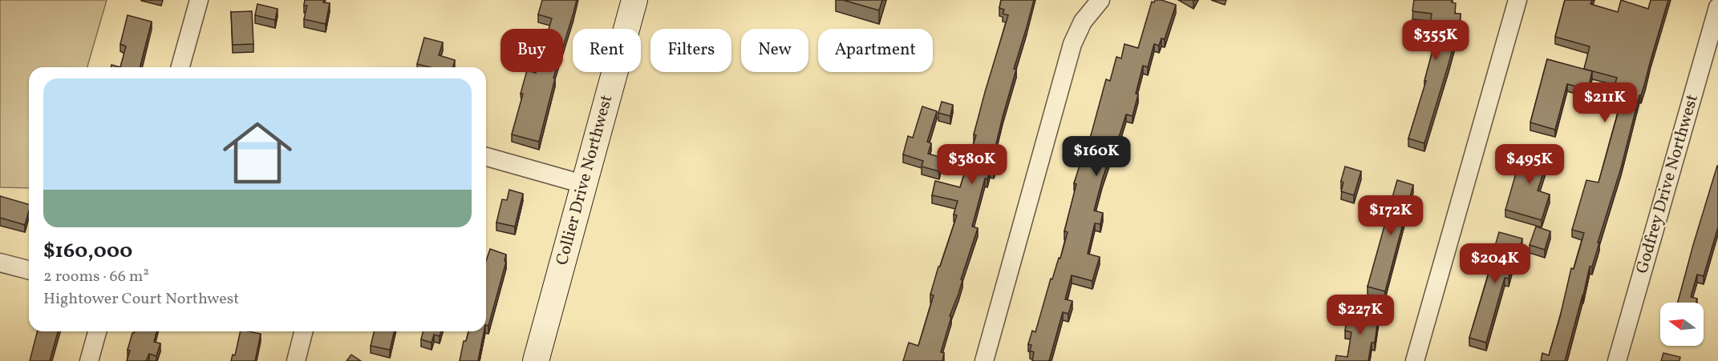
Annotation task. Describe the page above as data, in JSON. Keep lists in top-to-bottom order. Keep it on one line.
{"streets":{"main road":["Collier Drive Northwest"],"street":["Godfrey Drive Northwest"]},"north":"left","page":{"price":["$355K","$211K","$160K","$380K","$495K","$172K","$204K","$227K"],"chip":["Buy","Rent","Filters","New","Apartment"],"list":[{"name":"$160,000","note":"2 rooms · 66 m² · Hightower Court Northwest"}]}}
